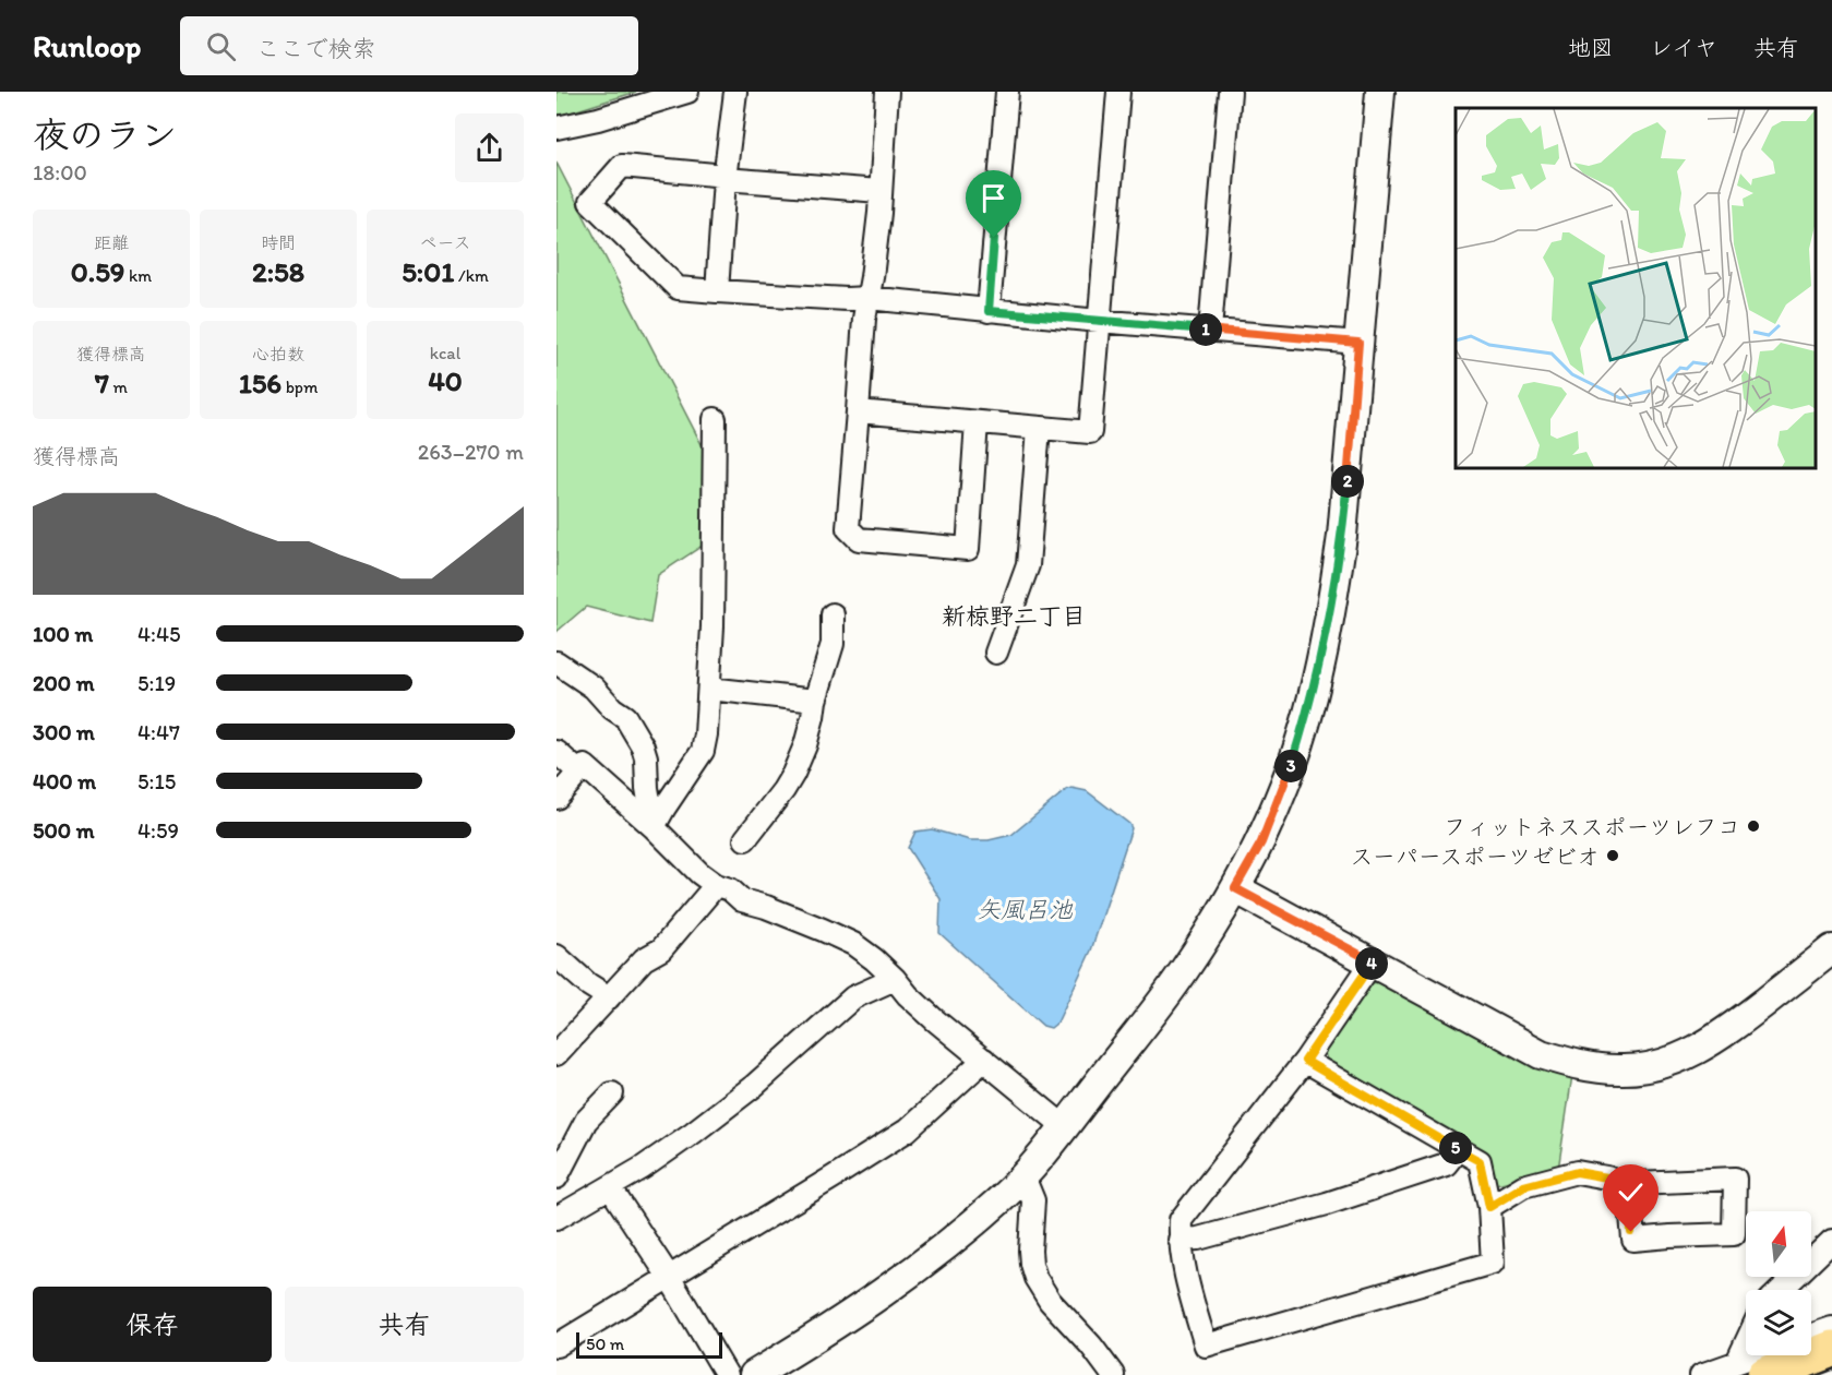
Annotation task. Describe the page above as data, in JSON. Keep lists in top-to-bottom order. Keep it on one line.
{"districts":["新椋野二丁目"],"water":["矢風呂池"],"places":["フィットネススポーツレフコ","スーパースポーツゼビオ"],"scale_bar":"50 m","north":"top","page":{"header":"Runloop","search":"ここで検索","nav":["地図","レイヤ","共有"],"heading":["夜のラン","18:00"],"stats":[["距離","0.59 km"],["時間","2:58"],["ペース","5:01 /km"],["獲得標高","7 m"],["心拍数","156 bpm"],["kcal","40"]],"pins":["1","2","3","4","5"],"chart":["獲得標高","263–270 m"],"list":[{"name":"100 m","note":"4:45"},{"name":"200 m","note":"5:19"},{"name":"300 m","note":"4:47"},{"name":"400 m","note":"5:15"},{"name":"500 m","note":"4:59"}],"buttons":["保存","共有"],"scale":"50 m"}}
